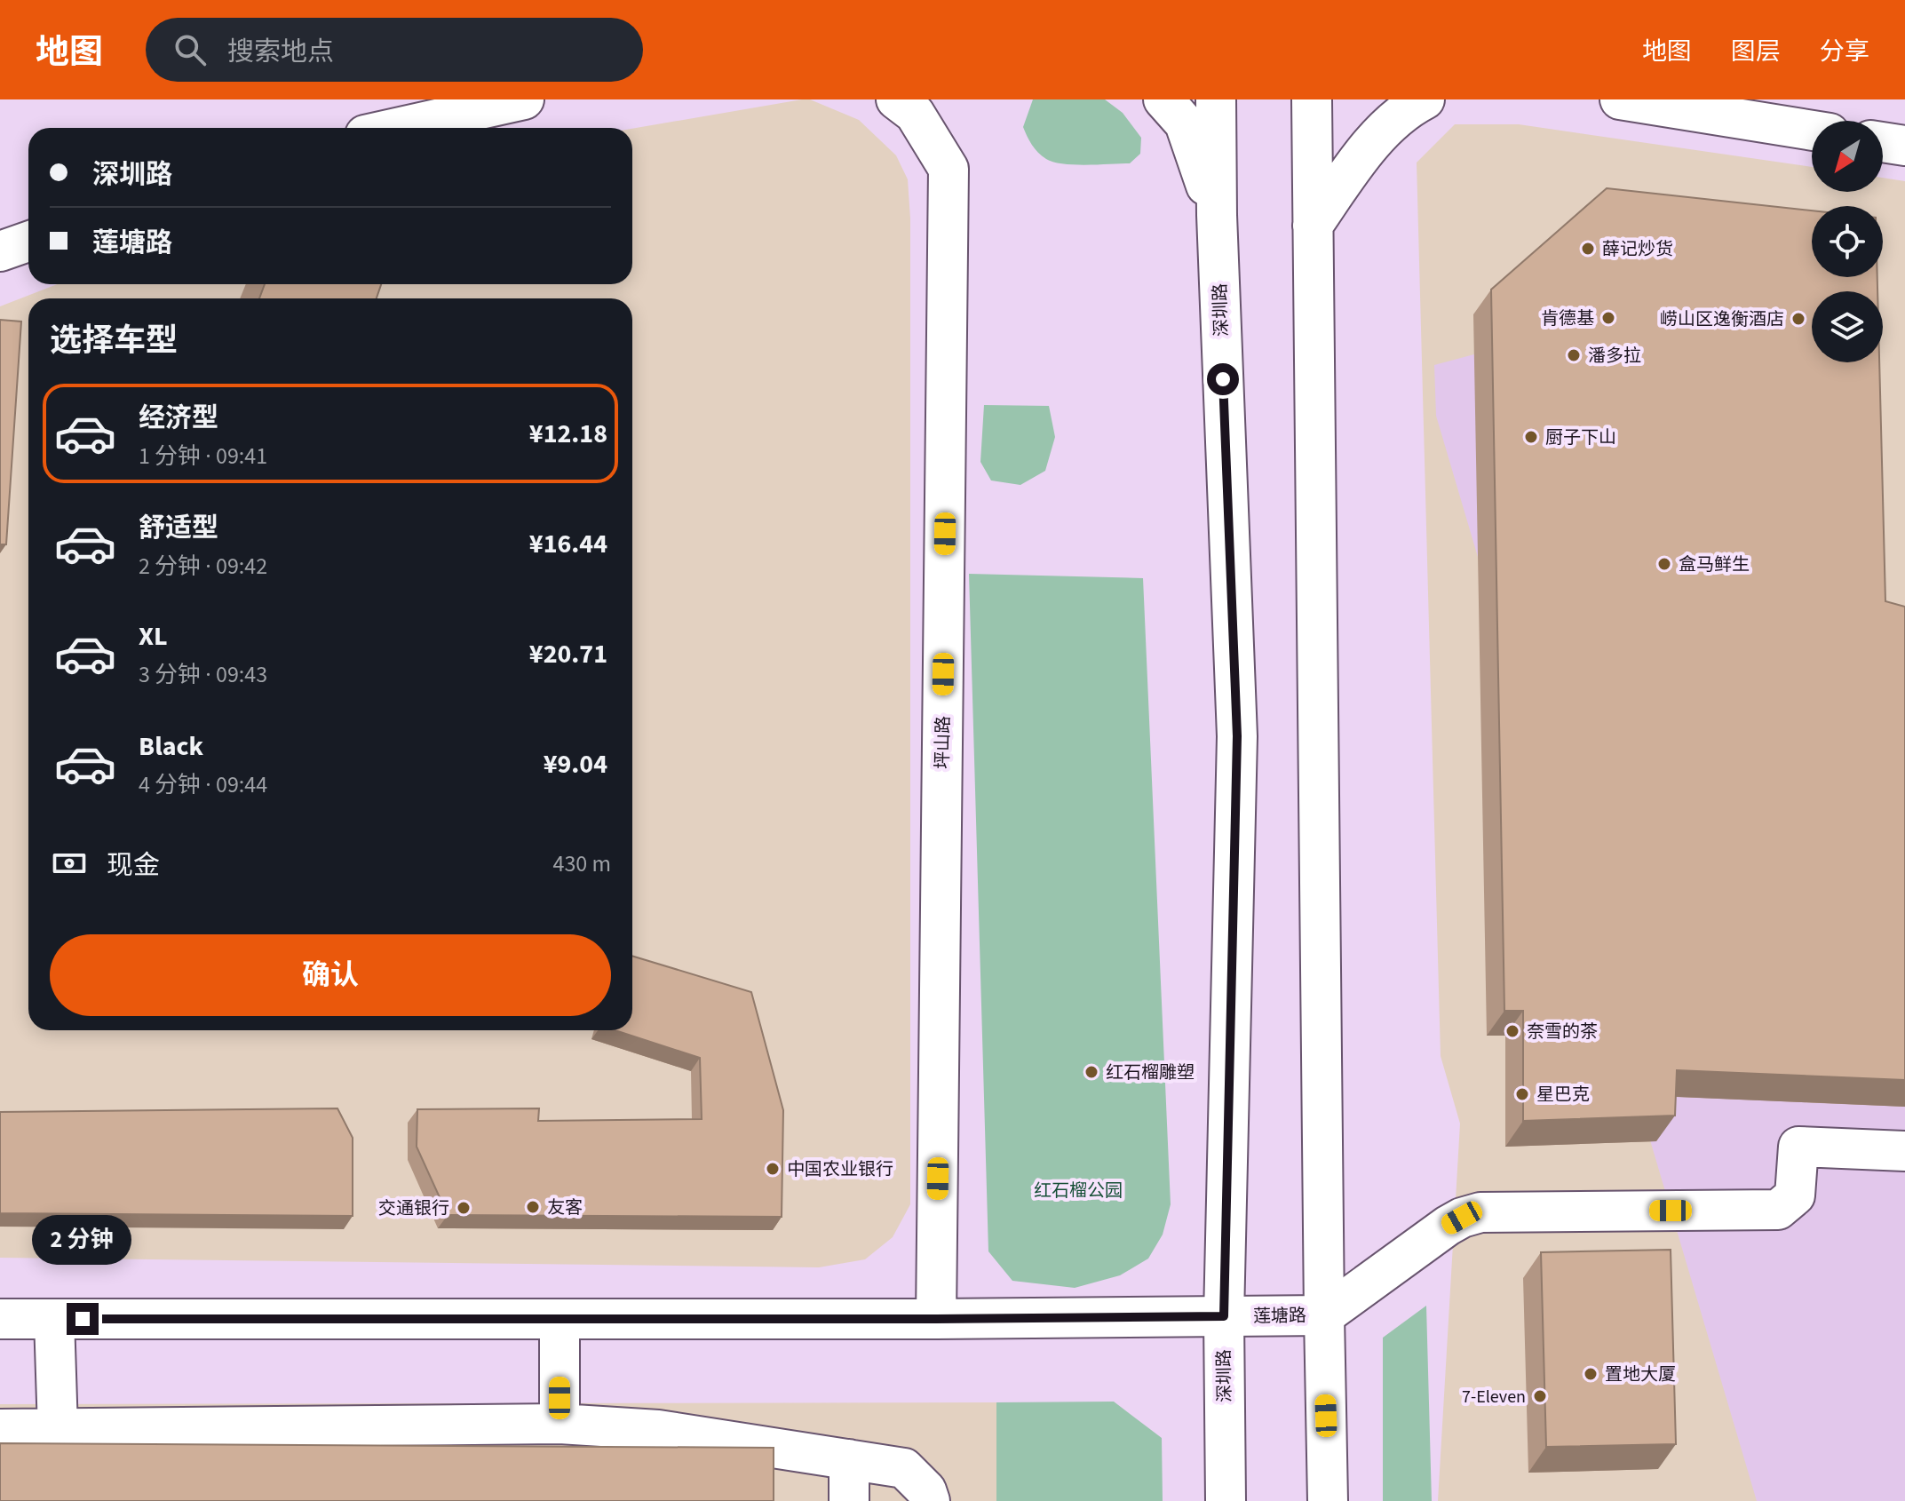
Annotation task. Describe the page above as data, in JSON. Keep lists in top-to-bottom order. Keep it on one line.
{"streets":{"main road":["深圳路","坪山路","莲塘路"]},"crossings":[["深圳路","莲塘路"],["坪山路","莲塘路"]],"parks":["红石榴公园"],"places":["薛记炒货","肯德基","崂山区逸衡酒店","潘多拉","厨子下山","盒马鲜生","奈雪的茶","红石榴雕塑","星巴克","中国农业银行","友客","交通银行","置地大厦","7-Eleven"],"north":"bottom left","page":{"header":"地图","search":"搜索地点","nav":["地图","图层","分享"],"banner":["深圳路","莲塘路"],"heading":"选择车型","list":[{"name":"经济型","note":"1 分钟 · 09:41","value":"¥12.18"},{"name":"舒适型","note":"2 分钟 · 09:42","value":"¥16.44"},{"name":"XL","note":"3 分钟 · 09:43","value":"¥20.71"},{"name":"Black","note":"4 分钟 · 09:44","value":"¥9.04"}],"pay":["现金","430 m"],"buttons":"确认","bubble":"2 分钟"}}
